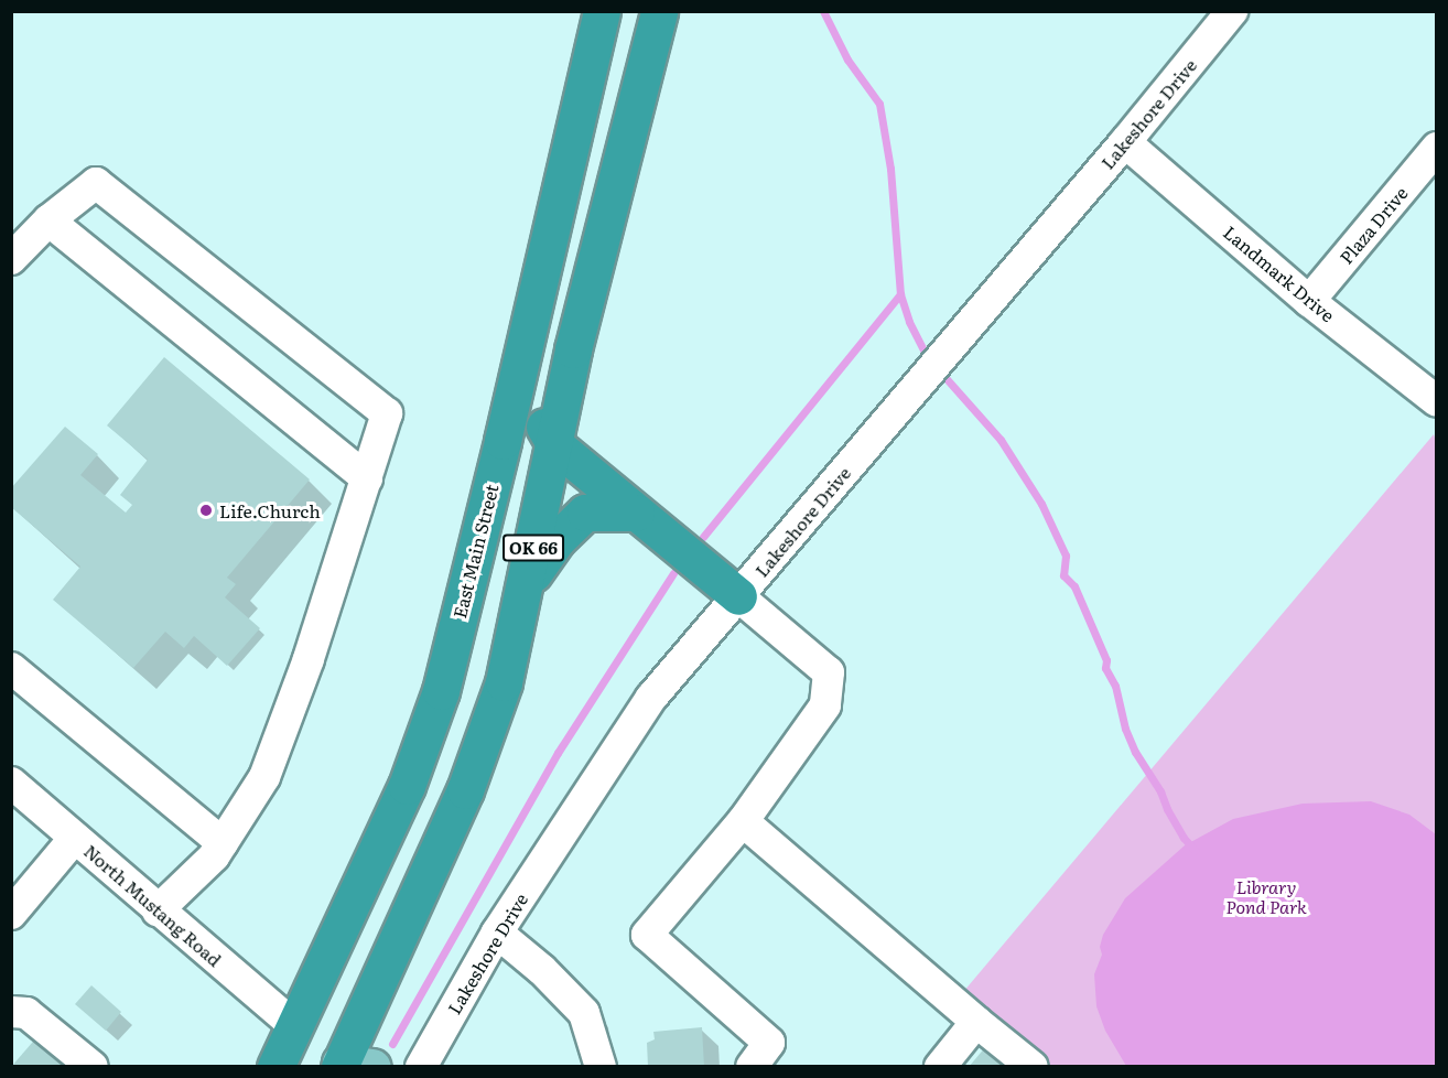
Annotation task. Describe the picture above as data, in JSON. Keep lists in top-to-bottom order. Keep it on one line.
{"streets":{"highway":["OK 66","East Main Street"],"street":["Lakeshore Drive","Plaza Drive","Landmark Drive","North Mustang Road"]},"crossings":[["Lakeshore Drive","Landmark Drive"],["Plaza Drive","Landmark Drive"],["East Main Street","North Mustang Road"]],"parks":["Library Pond Park"],"places":["Life.Church"]}
